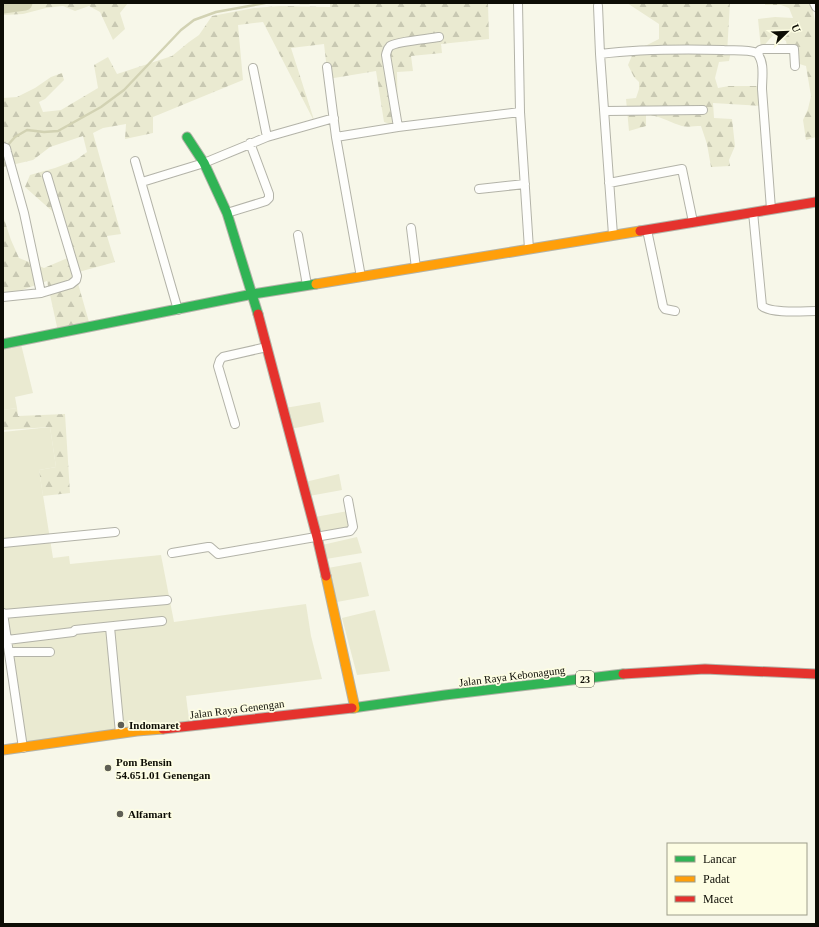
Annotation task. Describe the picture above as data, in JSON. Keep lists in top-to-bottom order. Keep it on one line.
{"streets":{"main road":["Jalan Raya Kebonagung","23","Jalan Raya Genengan"]},"crossings":[["Jalan Raya Kebonagung","Jalan Raya Genengan"]],"places":["Indomaret","Pom Bensin 54.651.01 Genengan","Alfamart"],"legend":["Lancar","Padat","Macet"],"north":"top right"}
